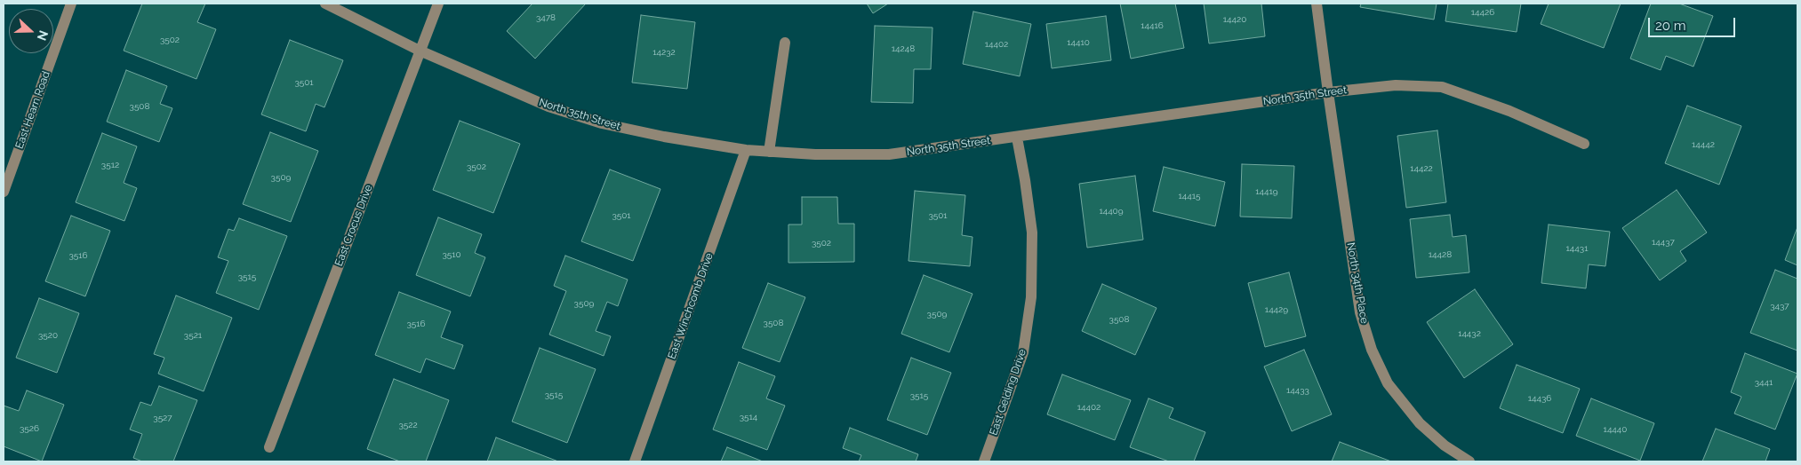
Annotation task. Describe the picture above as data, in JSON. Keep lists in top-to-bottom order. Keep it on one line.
{"streets":{"street":["North 35th Street","East Hearn Road","East Crocus Drive","North 34th Place","East Winchcomb Drive","East Gelding Drive"]},"crossings":[["North 35th Street","East Crocus Drive"],["North 35th Street","North 34th Place"],["North 35th Street","East Winchcomb Drive"],["North 35th Street","East Gelding Drive"]],"house_numbers":["14426","3478","14420","14416","3502","14410","14402","14248","14232","3501","3508","14442","3512","3502","14422","3509","14419","14415","14409","3501","3501","14437","3502","14431","3510","14428","3516","3515","3509","3437","14429","3509","3508","3508","3516","14432","3520","3521","3441","14433","3515","3515","14436","14402","3514","3527","3522","3526","14440"],"scale_bar":"20 m","north":"right"}
